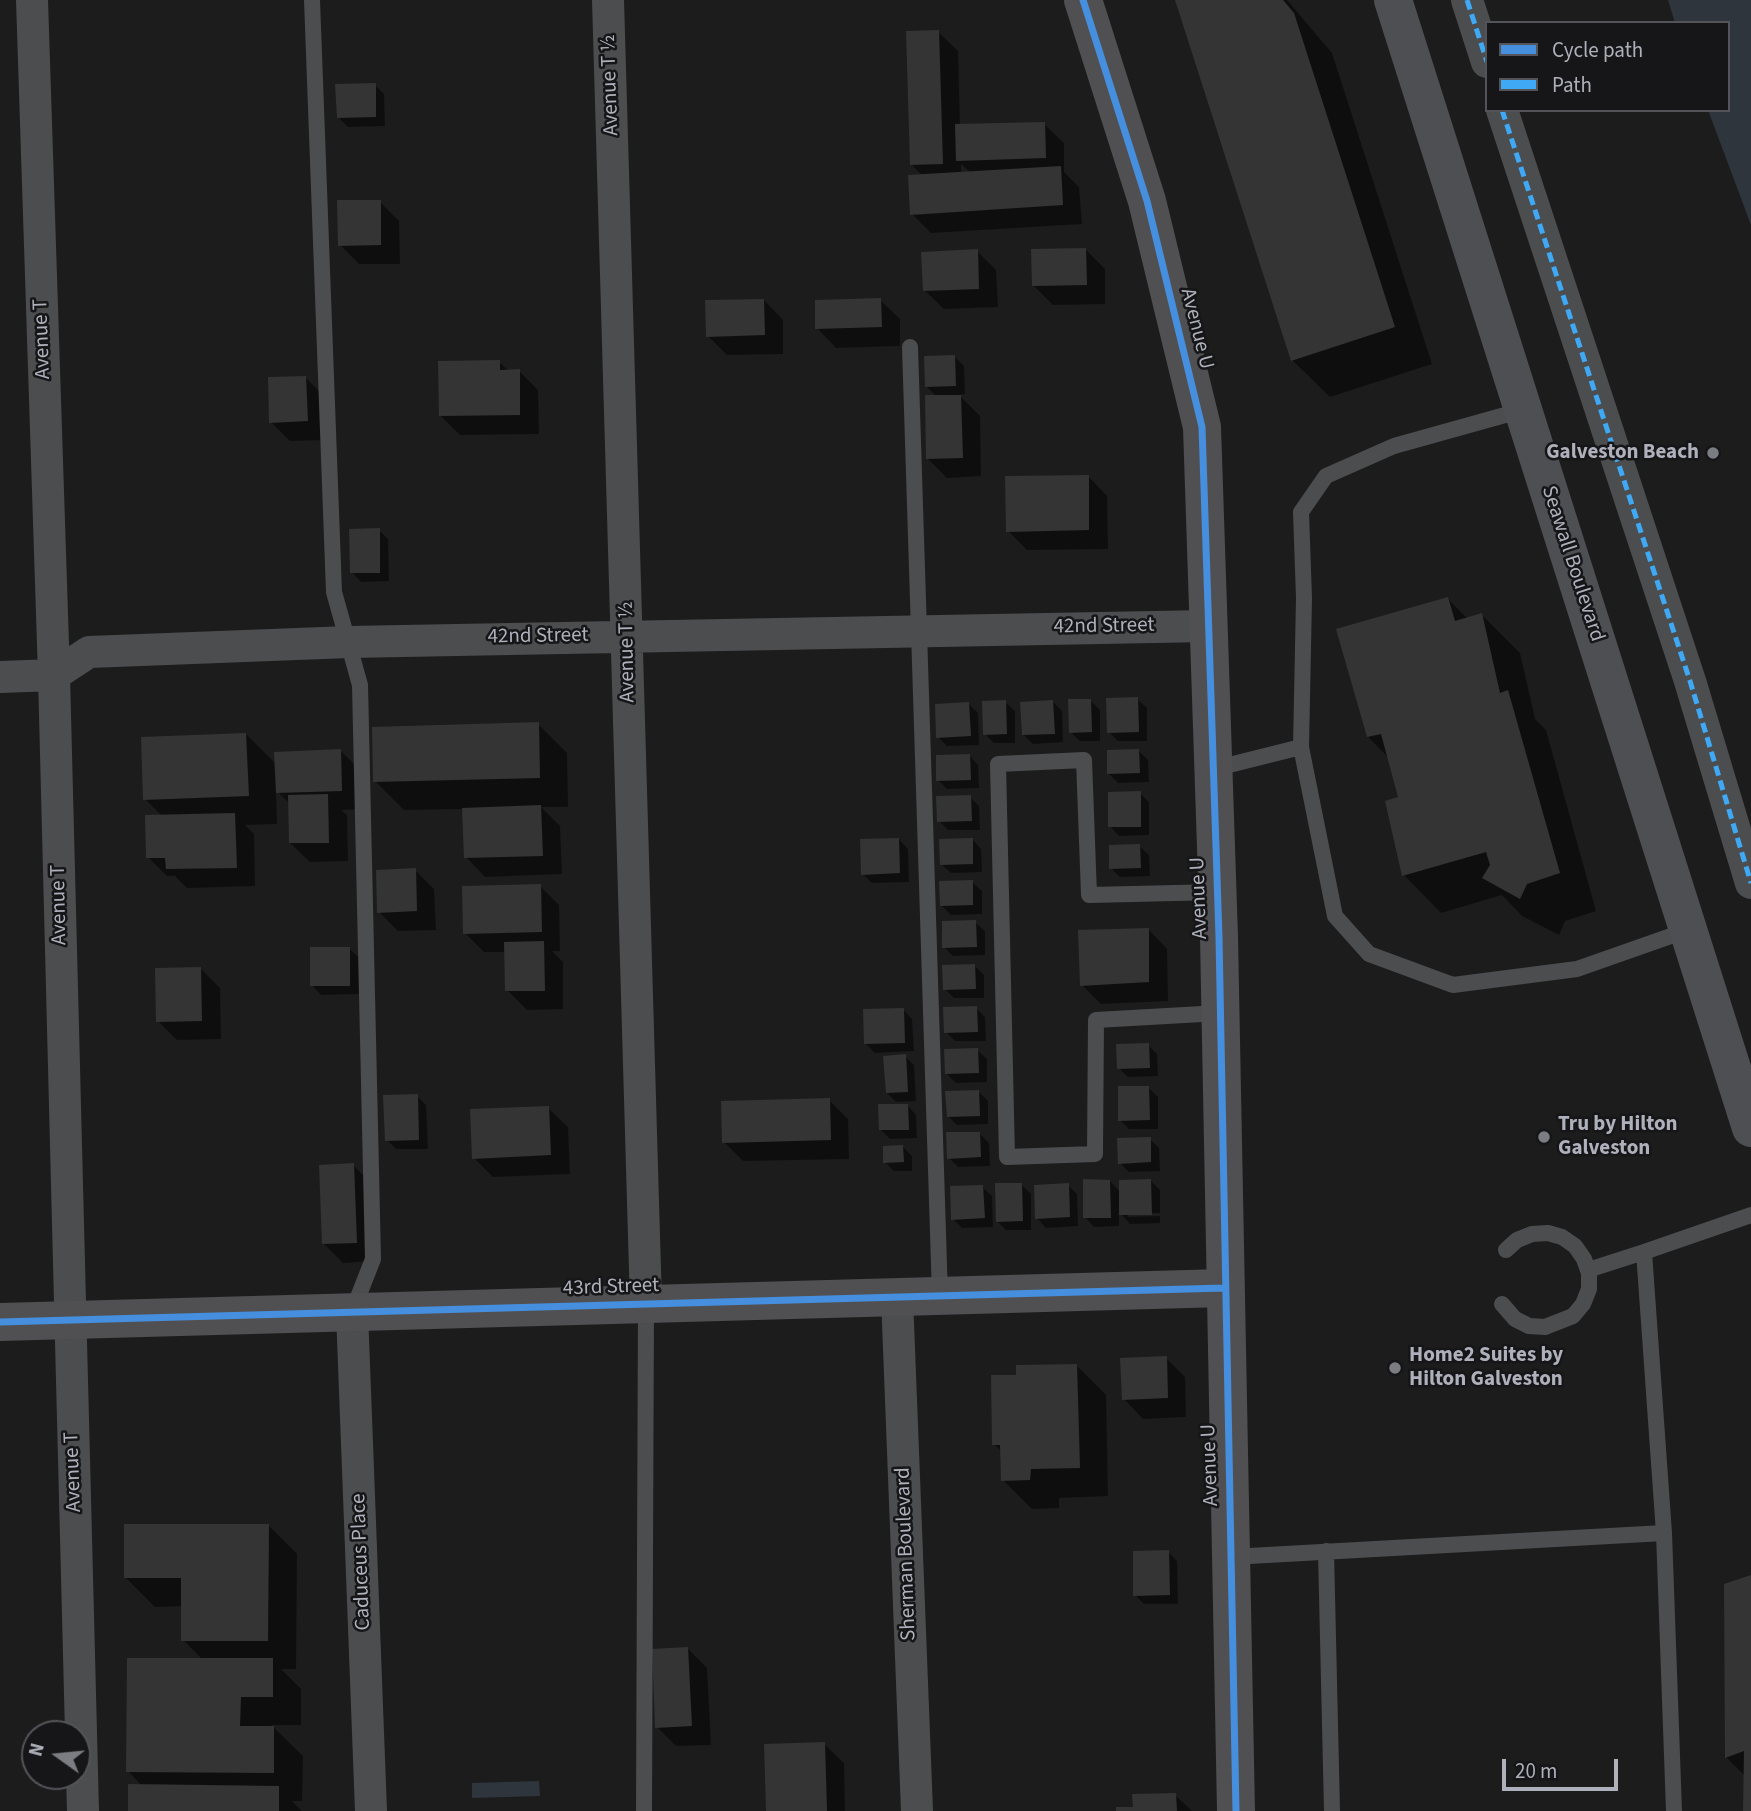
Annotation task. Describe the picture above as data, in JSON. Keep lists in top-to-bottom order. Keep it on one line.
{"streets":{"main road":["Seawall Boulevard"],"street":["Avenue T ½","Avenue U","Avenue T","42nd Street","43rd Street","Sherman Boulevard","Caduceus Place"]},"crossings":[["Avenue T ½","42nd Street"],["Avenue T ½","43rd Street"],["Avenue U","42nd Street"],["Avenue U","43rd Street"],["Avenue T","42nd Street"],["Avenue T","43rd Street"],["43rd Street","Sherman Boulevard"],["43rd Street","Caduceus Place"]],"places":["Galveston Beach","Tru by Hilton Galveston","Home2 Suites by Hilton Galveston"],"legend":["Cycle path","Path"],"scale_bar":"20 m","north":"left"}
